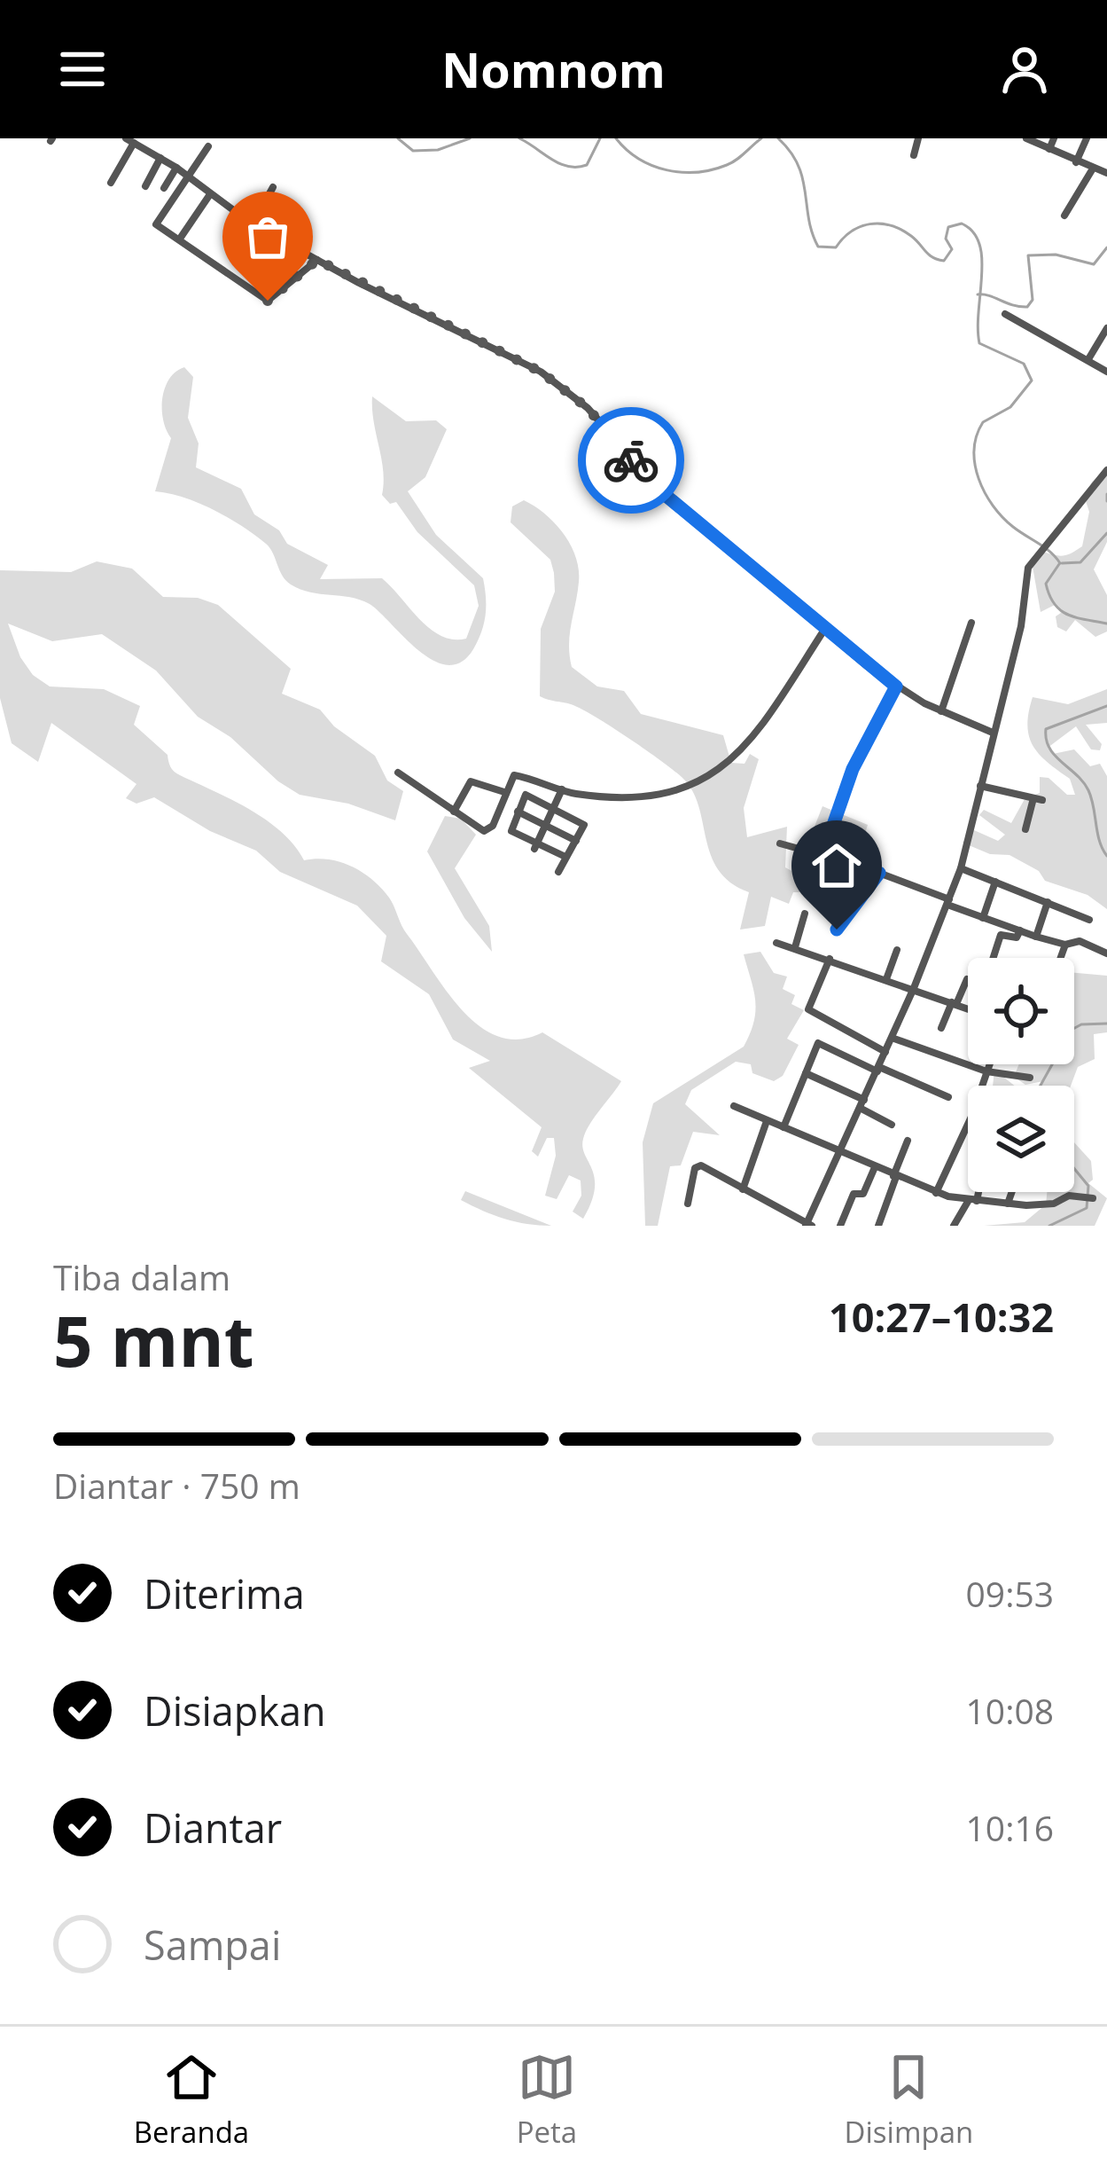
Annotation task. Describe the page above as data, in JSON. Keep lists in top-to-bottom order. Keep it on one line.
{"page":{"header":"Nomnom","heading":["5 mnt","Tiba dalam","10:27–10:32"],"bar":"Diantar · 750 m","list":[["Diterima","09:53"],["Disiapkan","10:08"],["Diantar","10:16"],"Sampai"],"tabs":["Beranda","Peta","Disimpan"]}}
